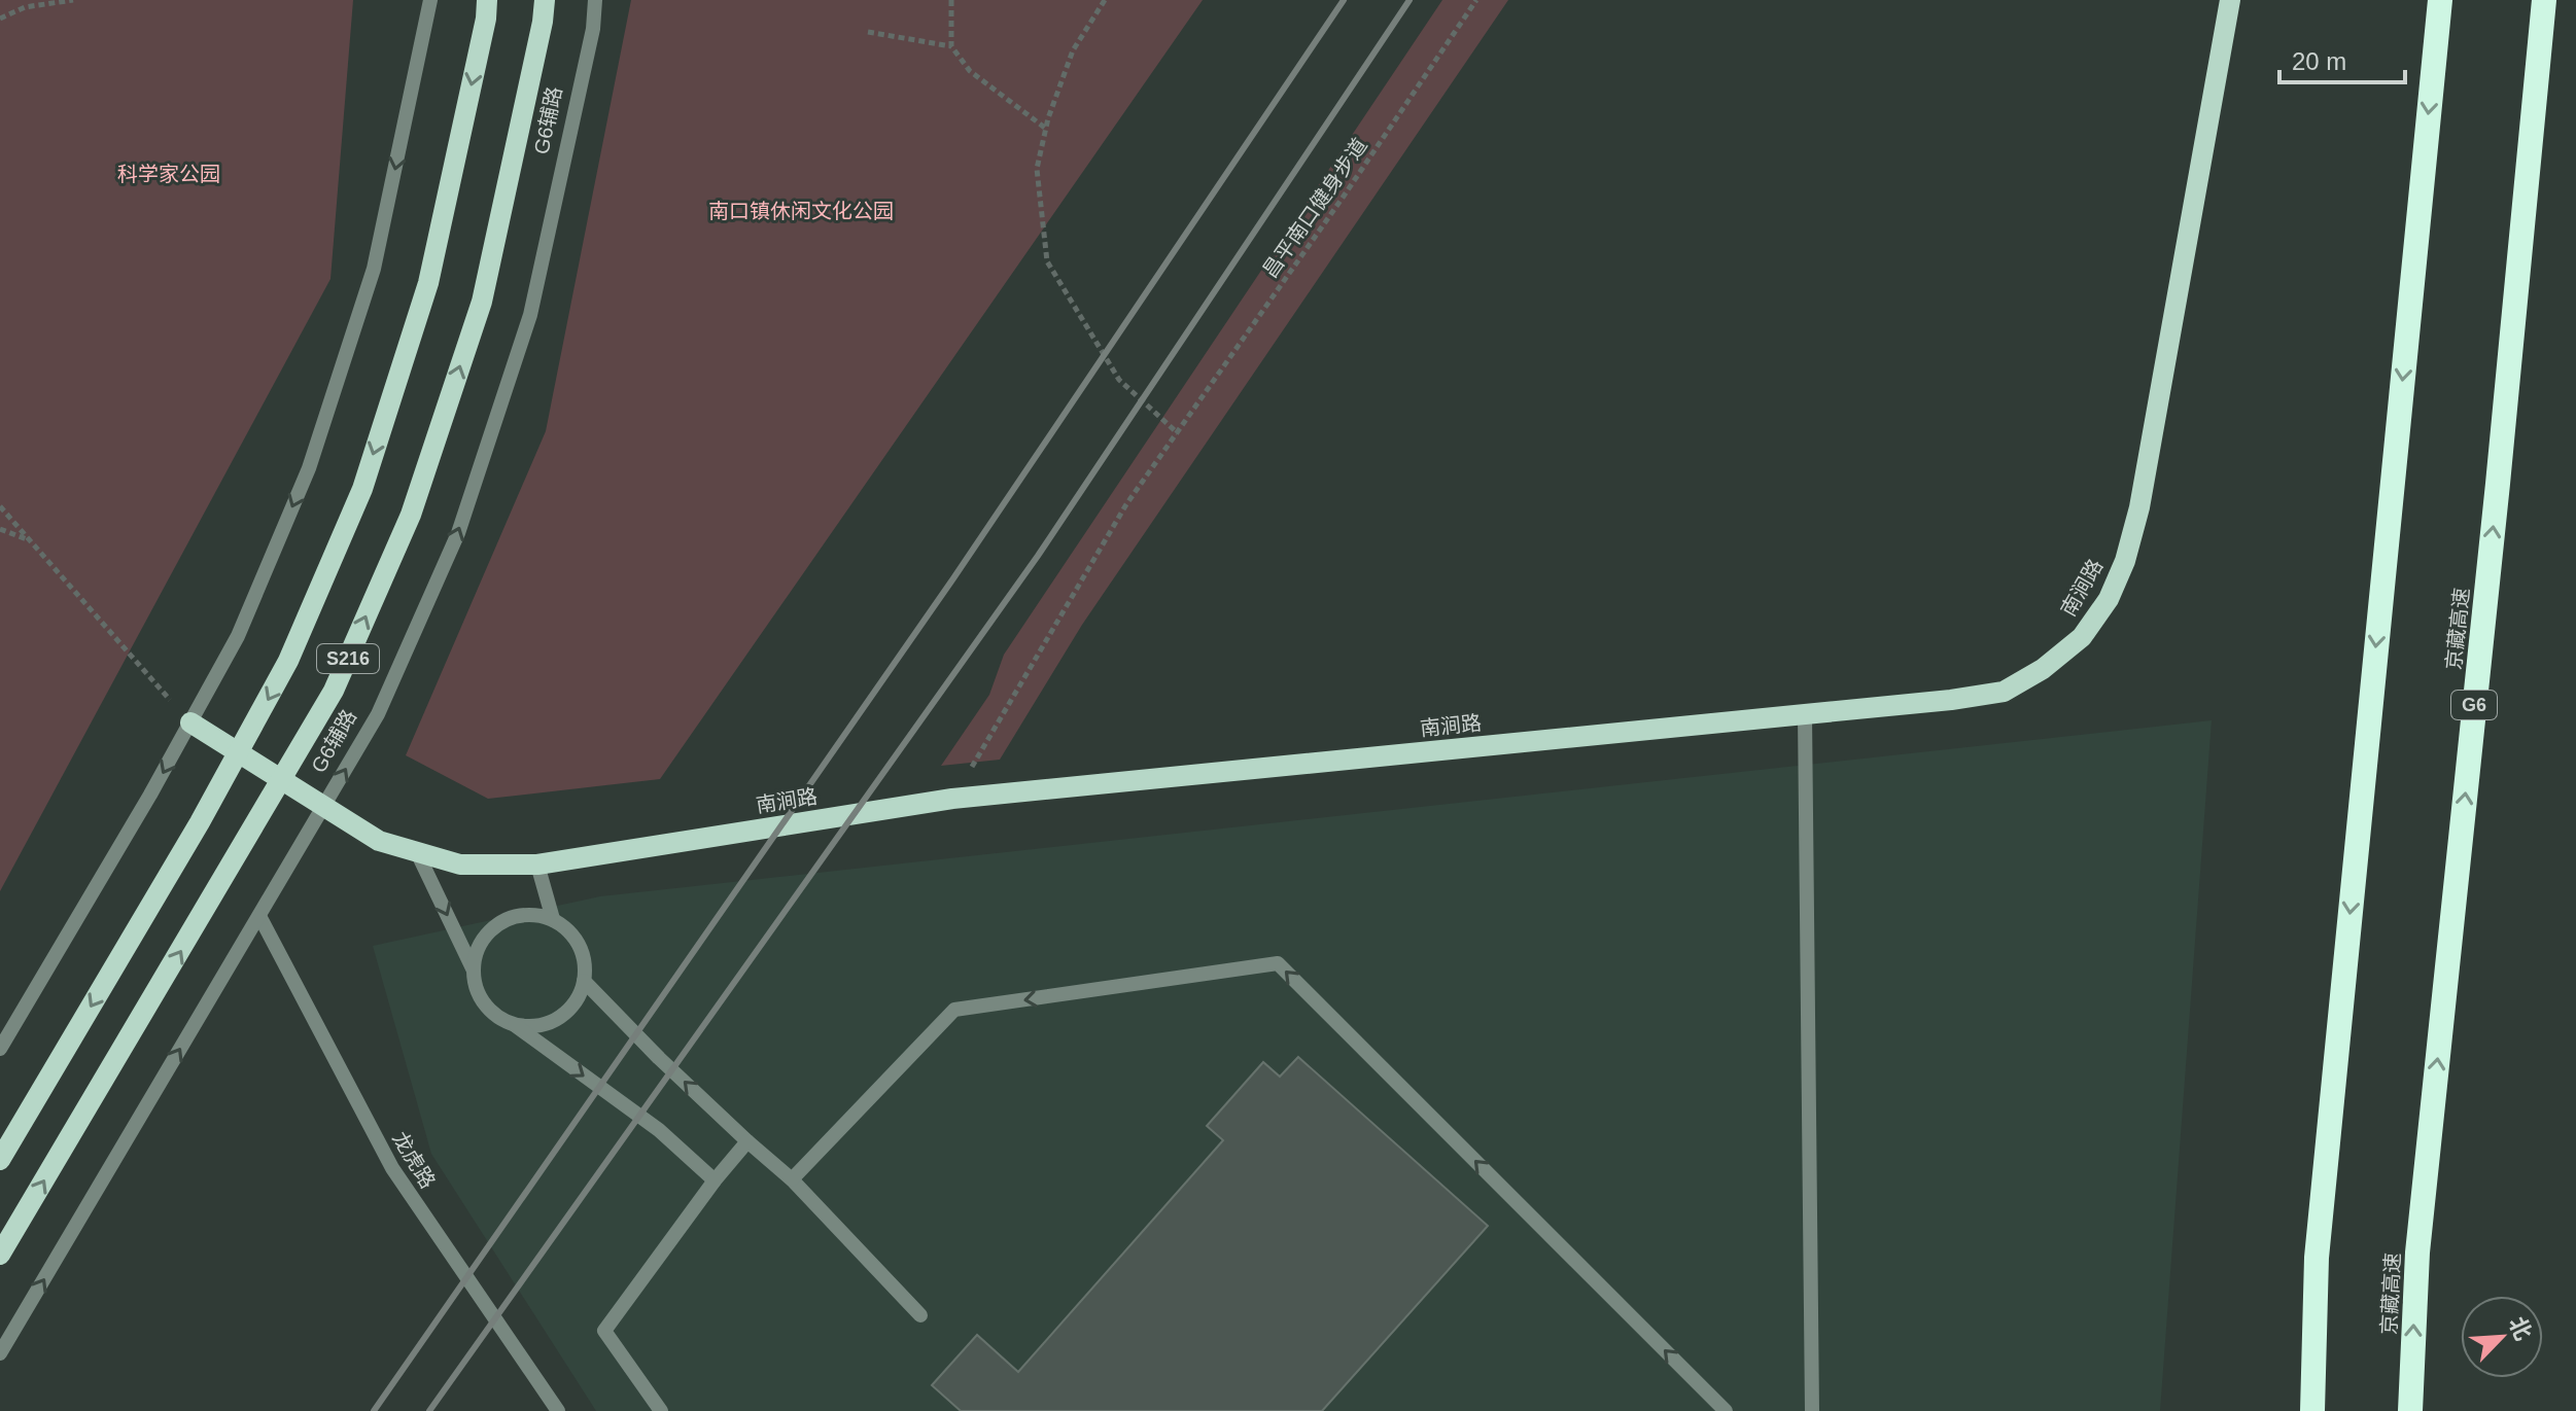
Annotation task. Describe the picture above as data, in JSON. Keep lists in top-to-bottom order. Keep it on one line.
{"streets":{"highway":["京藏高速","G6"],"main road":["G6辅路","南涧路","S216"],"street":["龙虎路"],"path":["昌平南口健身步道"]},"crossings":[["G6辅路","南涧路"],["G6辅路","龙虎路"],["昌平南口健身步道","南涧路"],["南涧路","S216"]],"parks":["科学家公园","南口镇休闲文化公园"],"scale_bar":"20 m","north":"top right"}
